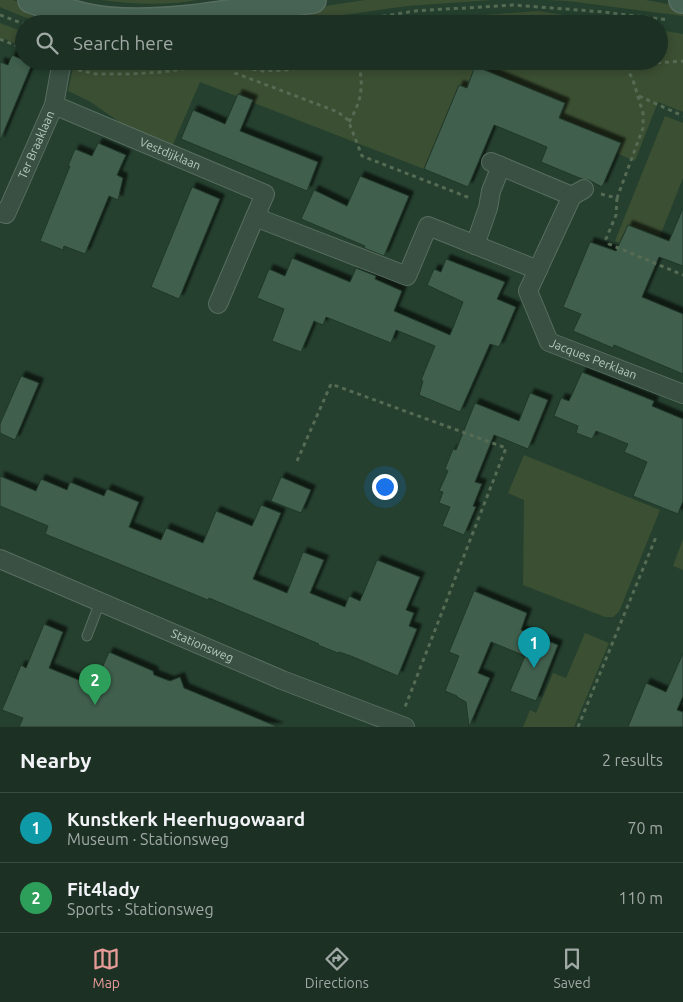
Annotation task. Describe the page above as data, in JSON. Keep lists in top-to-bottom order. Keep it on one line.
{"streets":{"street":["Ter Braaklaan","Vestdijklaan","Jacques Perklaan","Stationsweg"]},"crossings":[["Ter Braaklaan","Vestdijklaan"]],"page":{"search":"Search here","pins":["1","2"],"heading":["Nearby","2 results"],"list":[{"mark":"1","name":"Kunstkerk Heerhugowaard","note":"Museum · Stationsweg","value":"70 m"},{"mark":"2","name":"Fit4lady","note":"Sports · Stationsweg","value":"110 m"}],"nav":["Map","Directions","Saved"]}}
